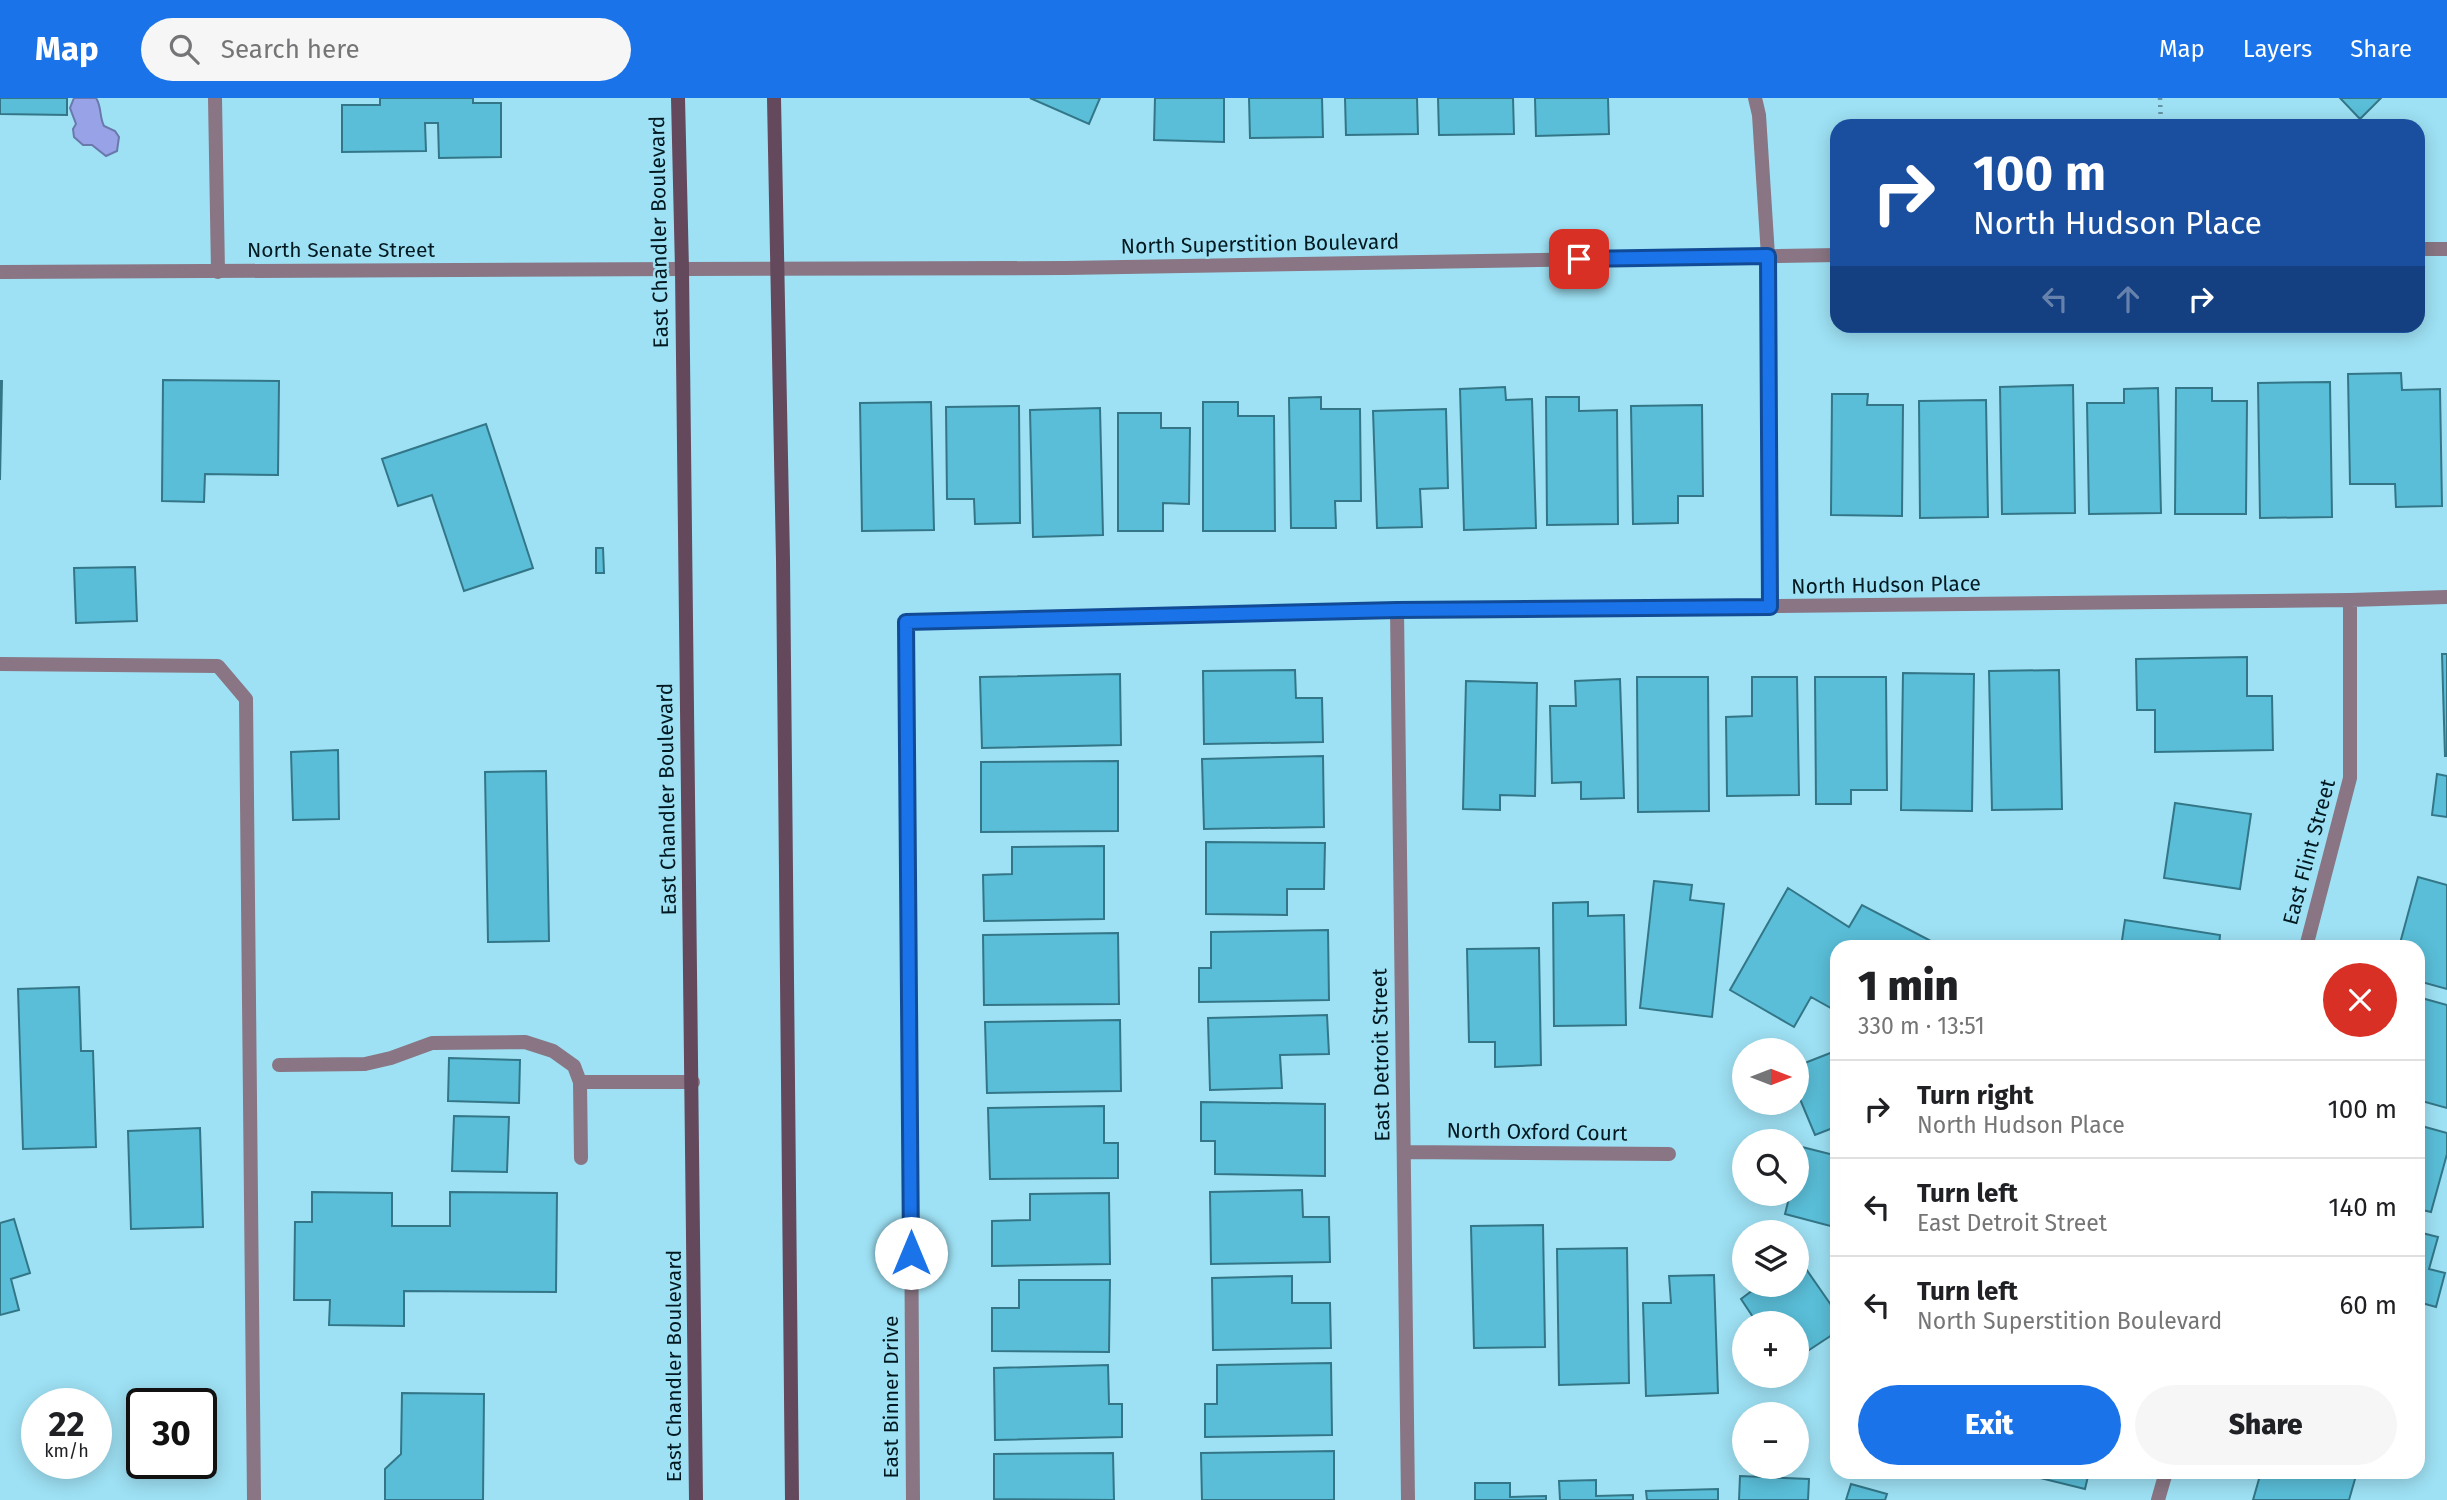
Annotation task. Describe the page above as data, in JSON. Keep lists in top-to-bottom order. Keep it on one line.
{"streets":{"main road":["East Chandler Boulevard"],"street":["North Superstition Boulevard","North Senate Street","North Hudson Place","East Flint Street","East Detroit Street","North Oxford Court","East Binner Drive"]},"crossings":[["East Chandler Boulevard","North Superstition Boulevard"],["East Chandler Boulevard","North Senate Street"],["North Superstition Boulevard","North Senate Street"],["North Hudson Place","East Flint Street"],["North Hudson Place","East Detroit Street"],["North Hudson Place","East Binner Drive"],["East Detroit Street","North Oxford Court"]],"north":"right","page":{"header":"Map","search":"Search here","nav":["Map","Layers","Share"],"turn":["100 m","North Hudson Place"],"heading":["1 min","330 m · 13:51"],"map_buttons":["+","−"],"list":[{"name":"Turn right","note":"North Hudson Place","value":"100 m"},{"name":"Turn left","note":"East Detroit Street","value":"140 m"},{"name":"Turn left","note":"North Superstition Boulevard","value":"60 m"}],"buttons":["Exit","Share"],"speed":"22 km/h","limit":"30"}}
